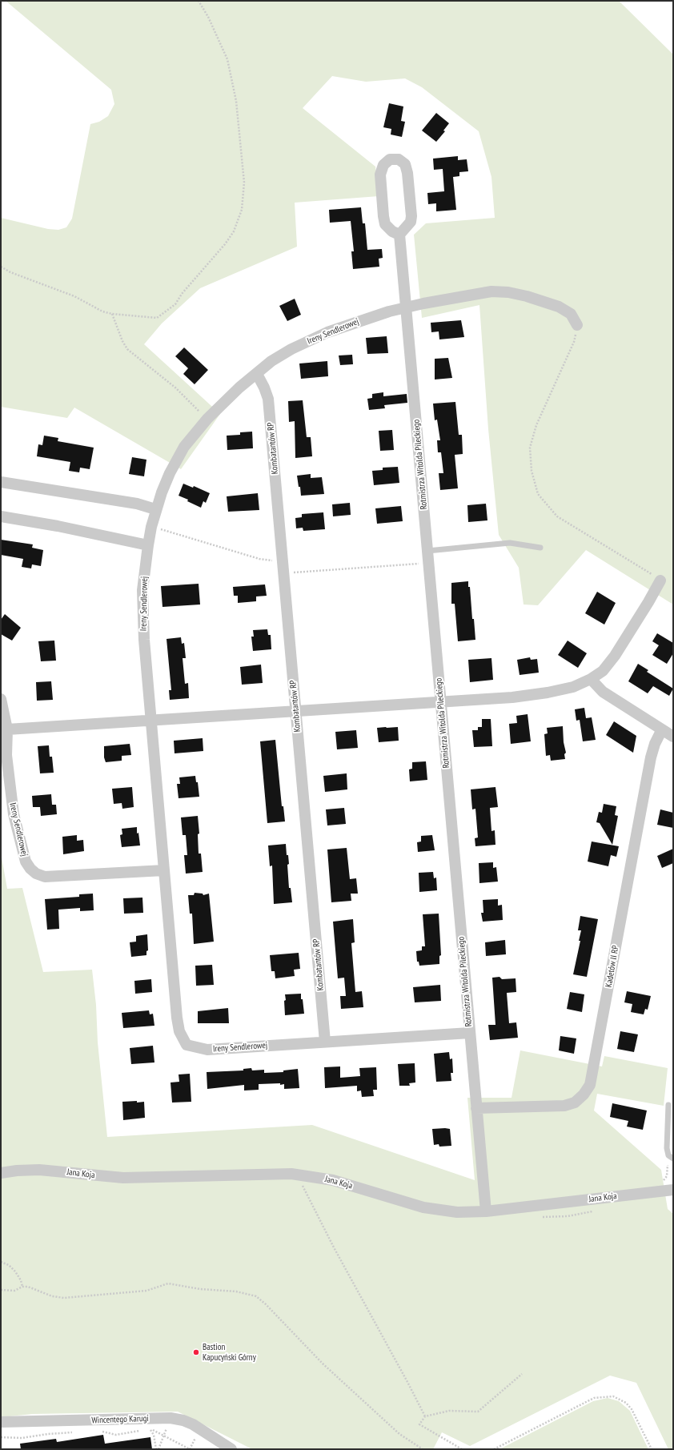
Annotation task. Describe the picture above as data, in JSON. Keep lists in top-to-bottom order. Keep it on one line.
{"streets":{"street":["Ireny Sendlerowej","Kombatantów RP","Rotmistrza Witolda Pileckiego","Kadetów II RP","Jana Koja","Wincentego Karugi"]},"crossings":[["Ireny Sendlerowej","Kombatantów RP"],["Ireny Sendlerowej","Rotmistrza Witolda Pileckiego"],["Rotmistrza Witolda Pileckiego","Kadetów II RP"],["Rotmistrza Witolda Pileckiego","Jana Koja"]],"places":["Bastion Kapucyński Górny"]}
